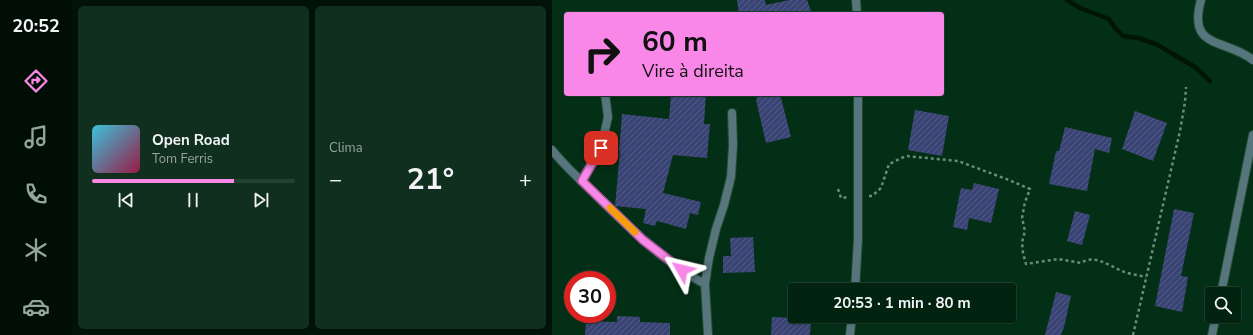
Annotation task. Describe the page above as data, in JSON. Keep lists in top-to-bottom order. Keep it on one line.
{"page":{"tabs":"20:52","tile":"Clima","turn":["60 m","Vire à direita"],"song":["Open Road","Tom Ferris"],"heat":["−","21°","+"],"limit":"30","trip":"20:53 · 1 min · 80 m"}}
